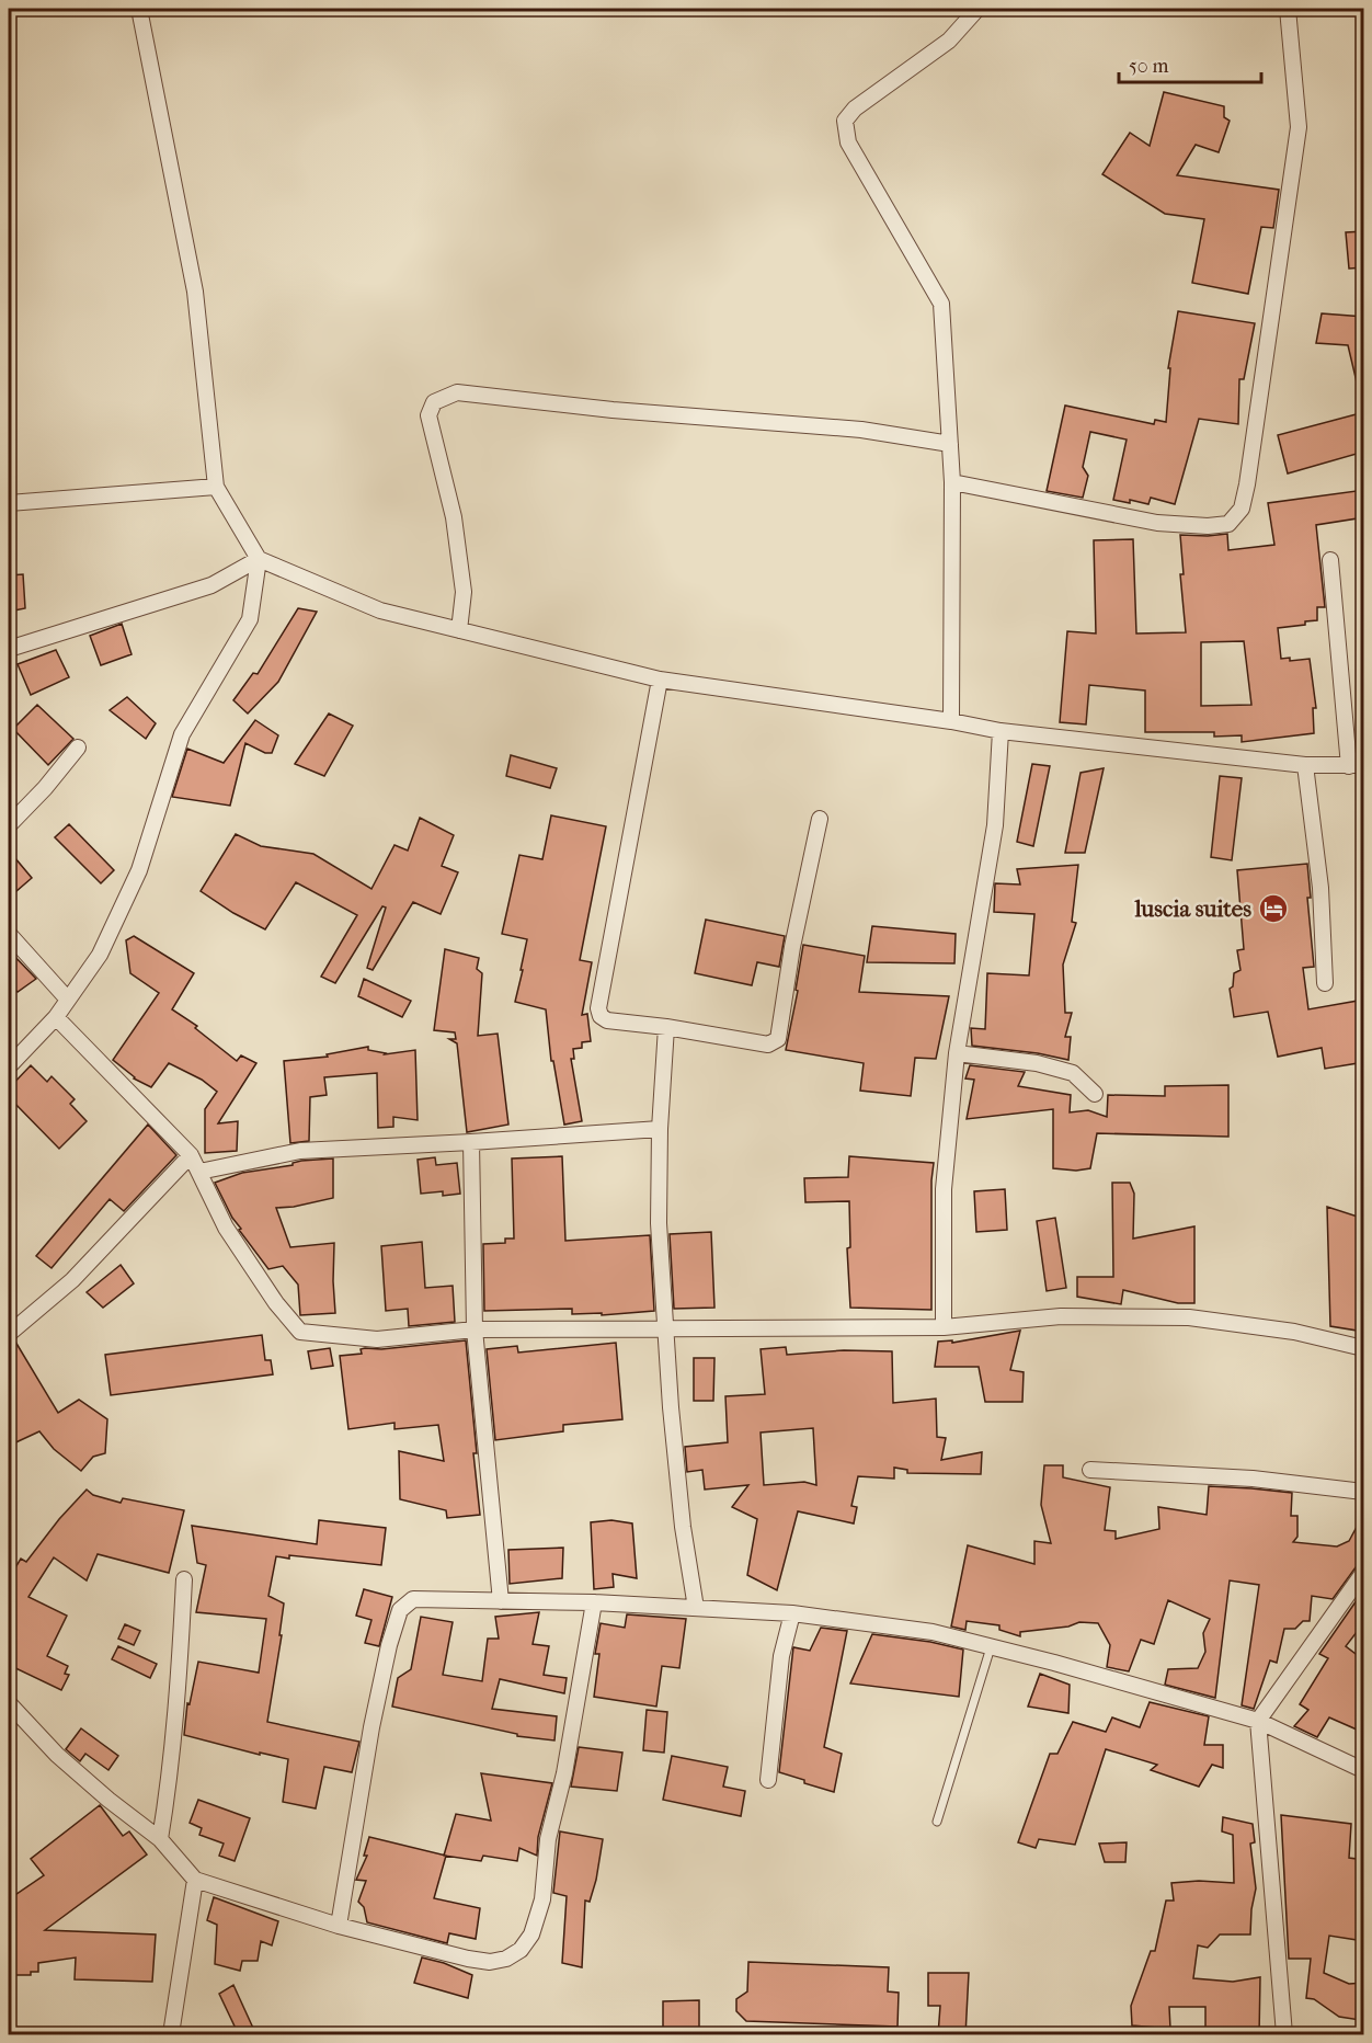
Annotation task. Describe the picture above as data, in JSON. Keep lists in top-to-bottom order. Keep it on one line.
{"places":{"hotel":["luscia suites"]},"scale_bar":"50 m"}
